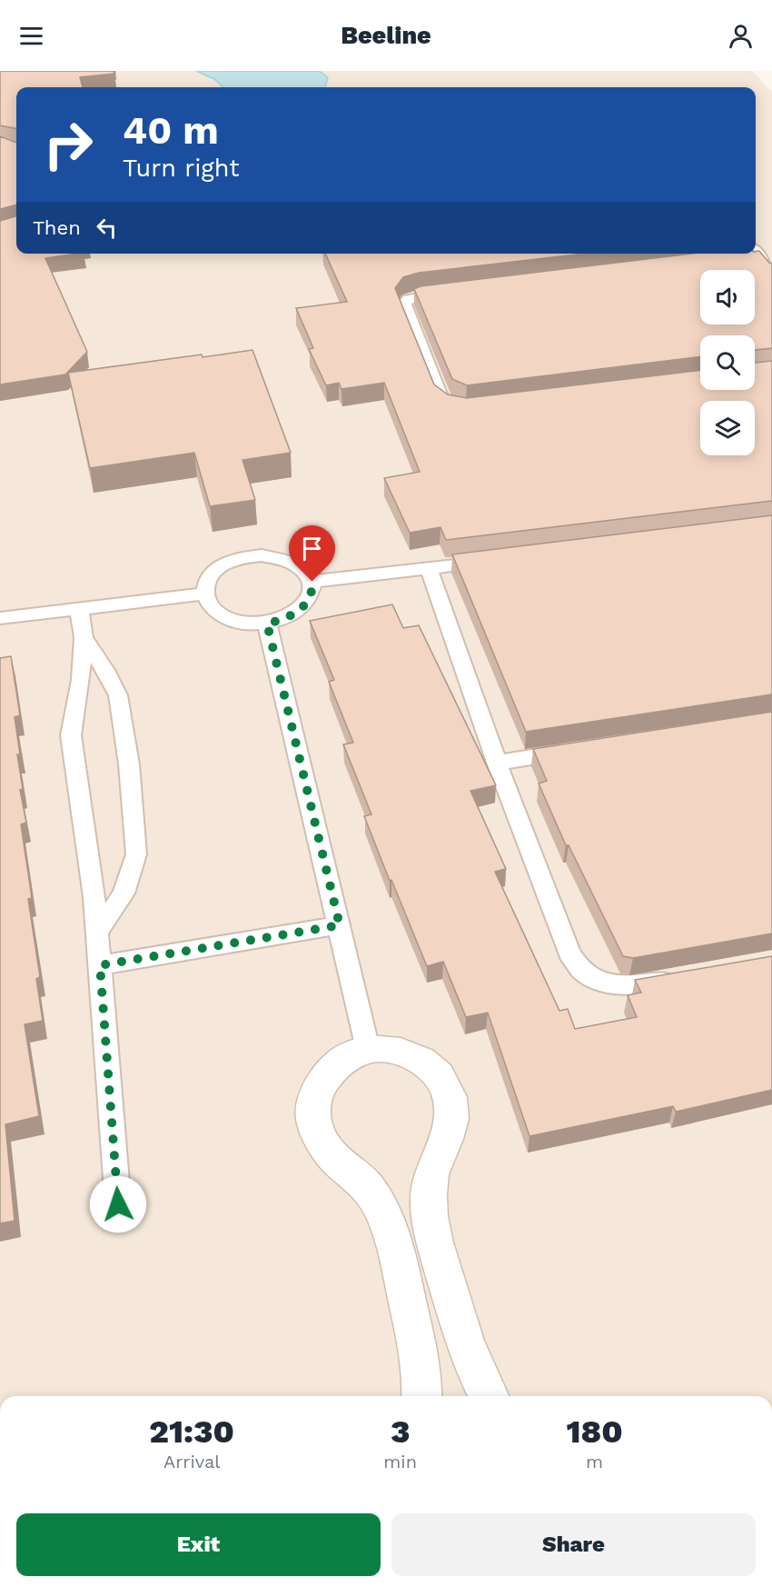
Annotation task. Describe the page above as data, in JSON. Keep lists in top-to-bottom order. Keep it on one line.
{"page":{"header":"Beeline","turn":["40 m","Turn right"],"then":"Then","eta":["21:30","Arrival","3","min","180","m"],"buttons":["Exit","Share"]}}
